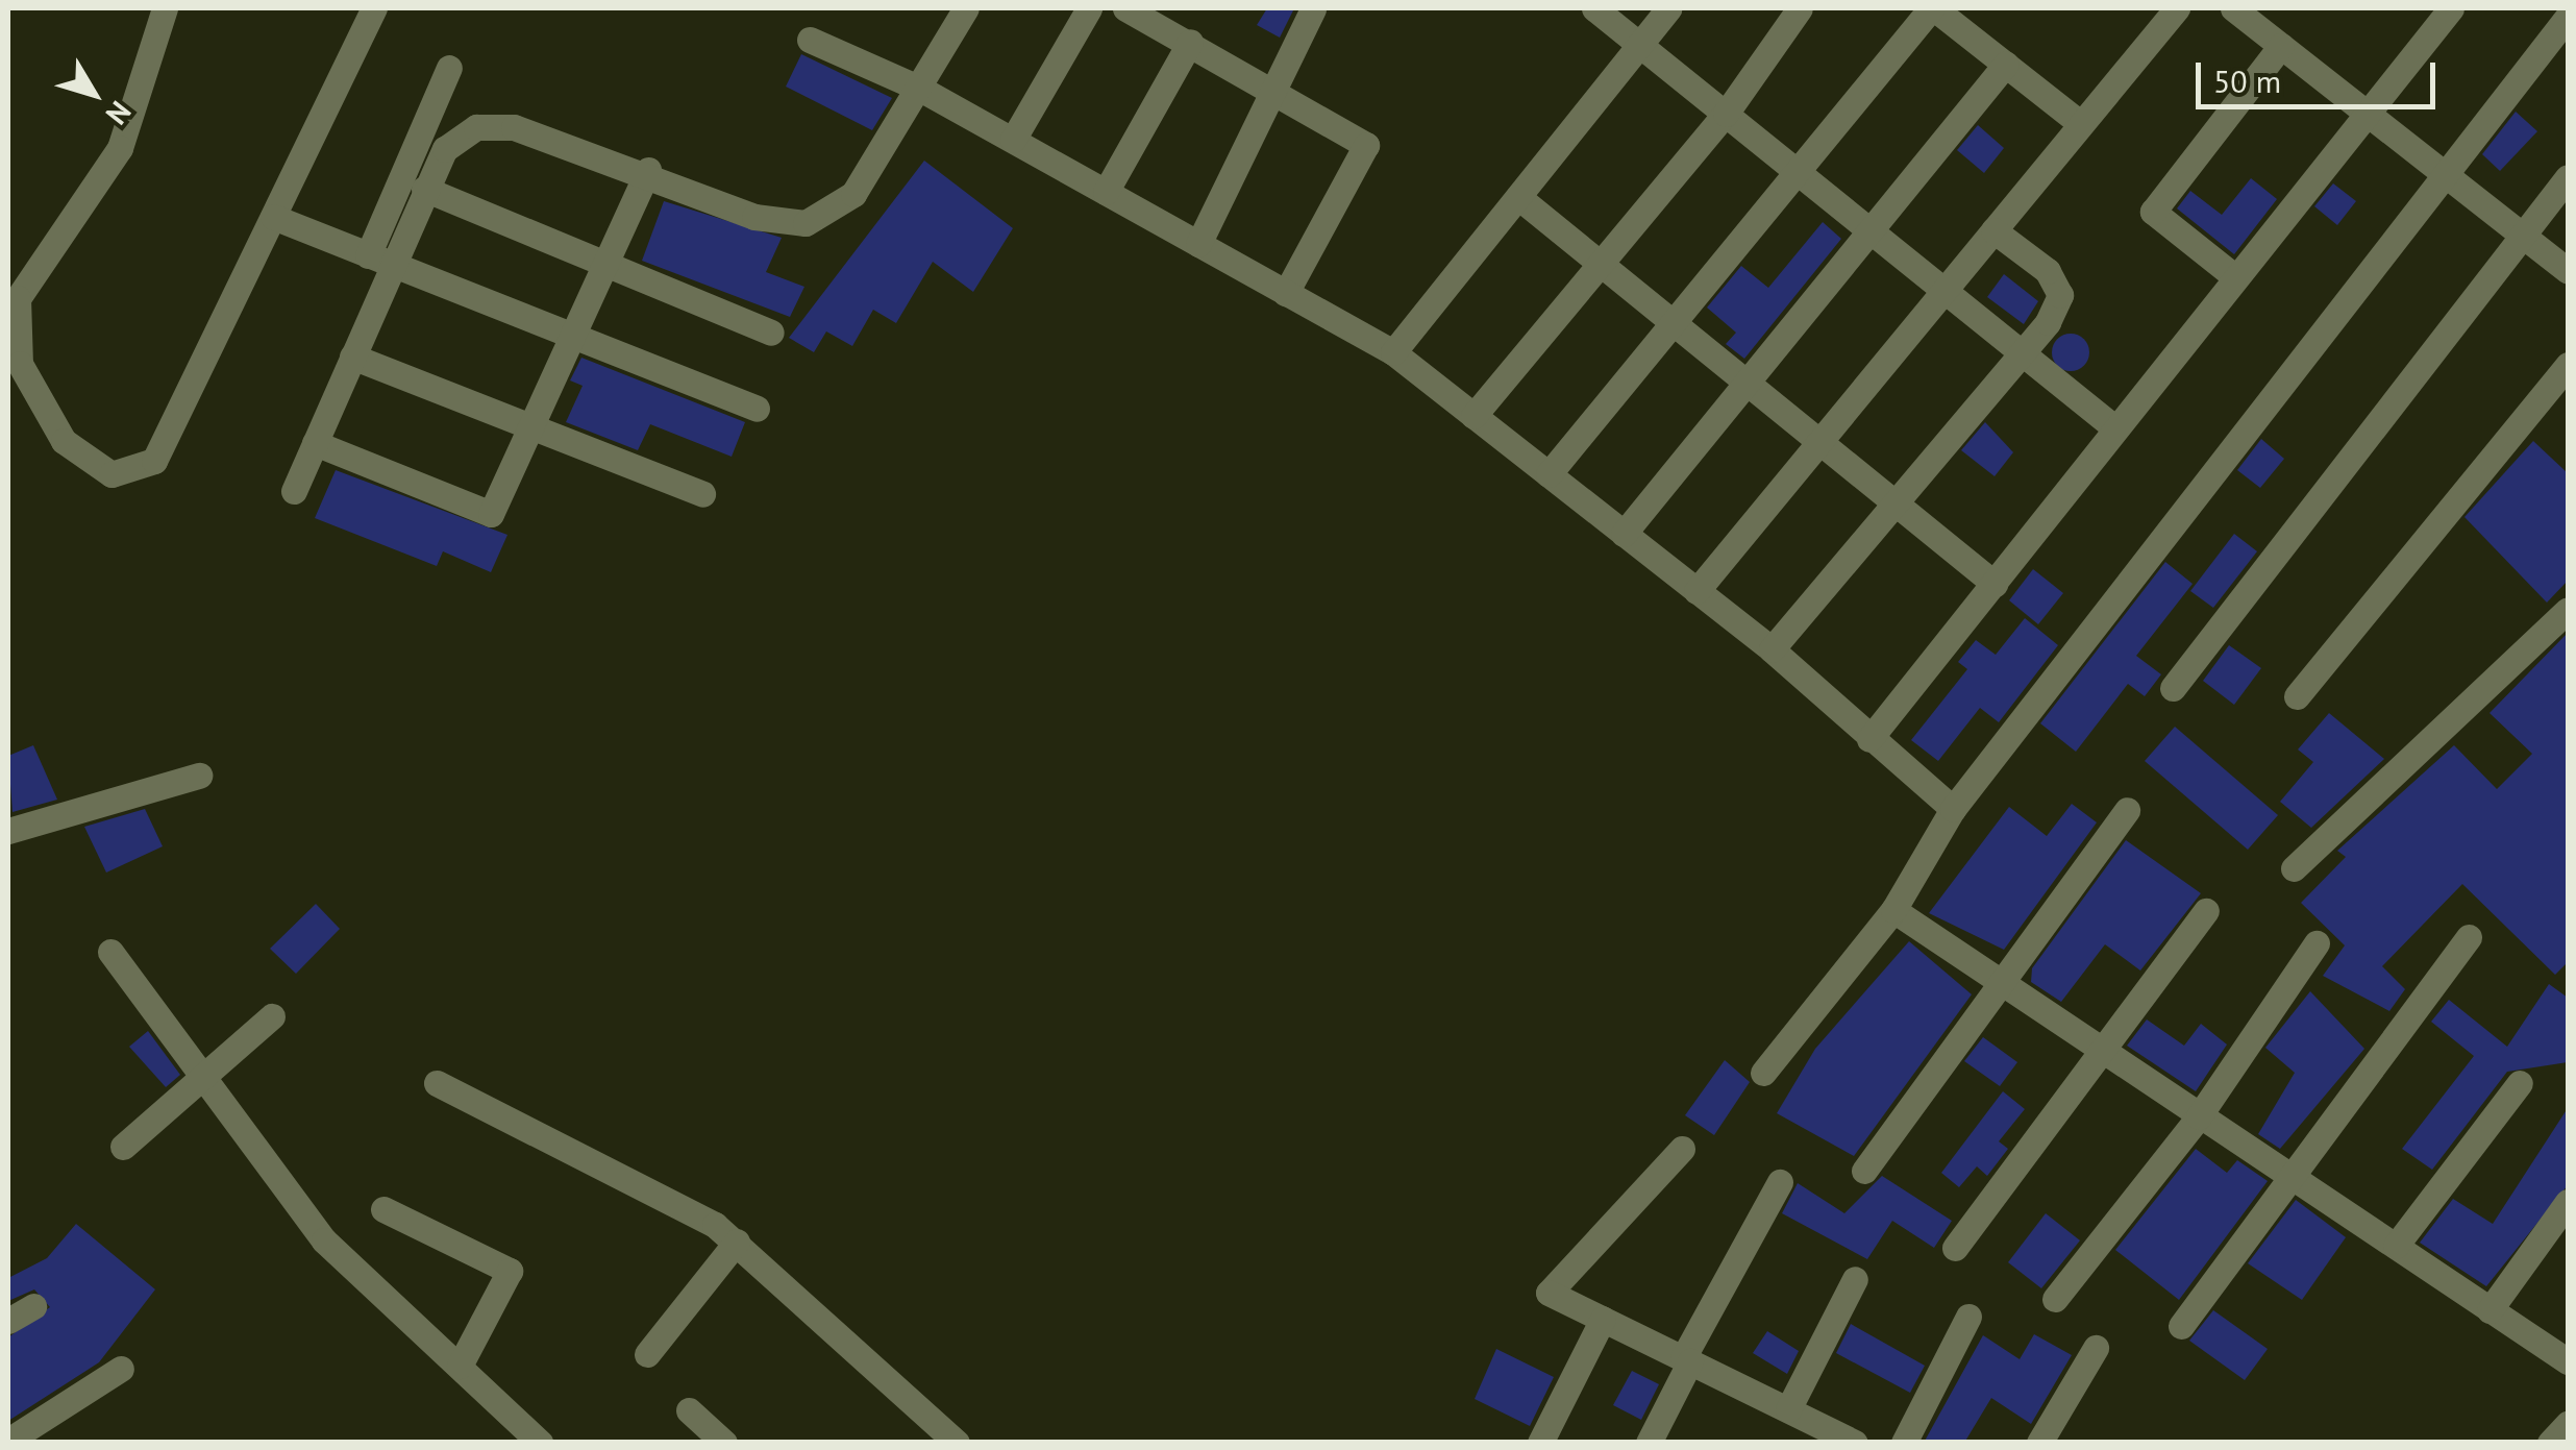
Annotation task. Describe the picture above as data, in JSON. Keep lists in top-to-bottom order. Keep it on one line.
{"scale_bar":"50 m","north":"bottom right"}
